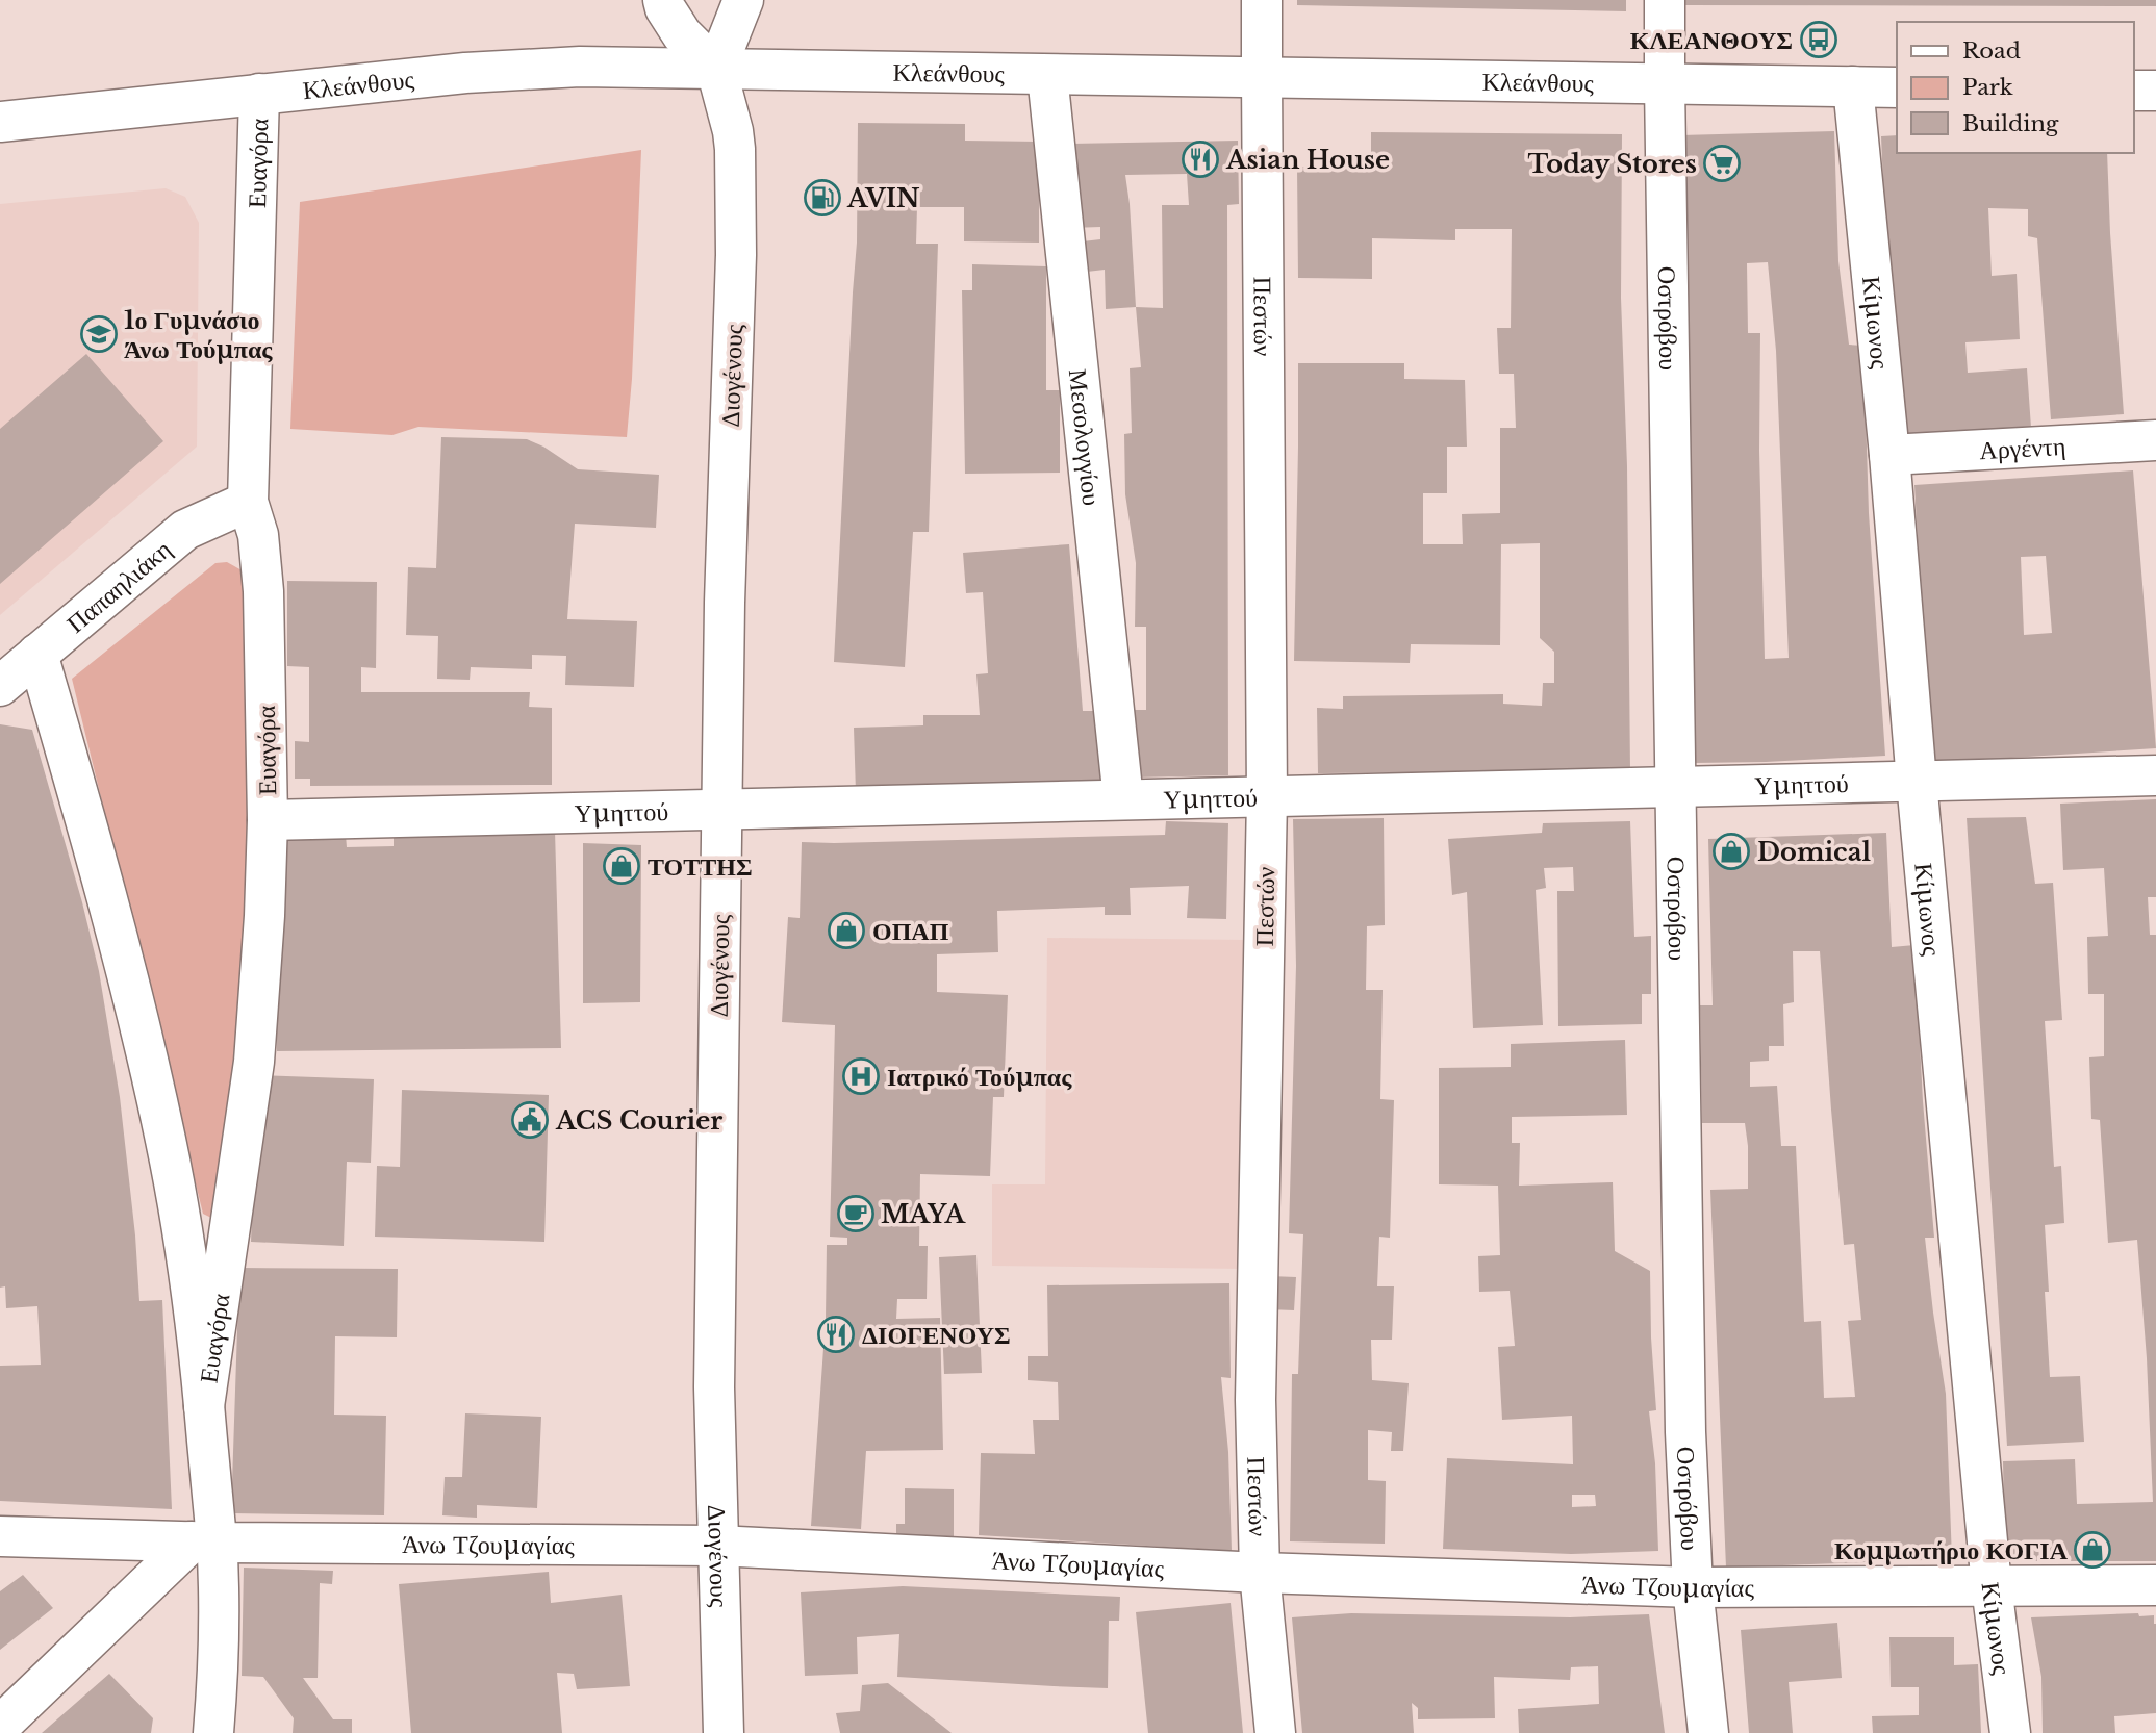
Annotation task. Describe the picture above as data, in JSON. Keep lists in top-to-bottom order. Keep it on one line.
{"streets":{"street":["Κλεάνθους","Ευαγόρα","Πεστών","Οστρόβου","Κίμωνος","Διογένους","Μεσολογγίου","Αργέντη","Παπαηλιάκη","Υμηττού","Άνω Τζουμαγίας"]},"crossings":[["Κλεάνθους","Ευαγόρα"],["Κλεάνθους","Πεστών"],["Κλεάνθους","Οστρόβου"],["Κλεάνθους","Κίμωνος"],["Κλεάνθους","Διογένους"],["Κλεάνθους","Μεσολογγίου"],["Ευαγόρα","Παπαηλιάκη"],["Ευαγόρα","Υμηττού"],["Ευαγόρα","Άνω Τζουμαγίας"],["Πεστών","Υμηττού"],["Πεστών","Άνω Τζουμαγίας"],["Οστρόβου","Υμηττού"],["Οστρόβου","Άνω Τζουμαγίας"],["Κίμωνος","Αργέντη"],["Κίμωνος","Υμηττού"],["Κίμωνος","Άνω Τζουμαγίας"],["Διογένους","Υμηττού"],["Διογένους","Άνω Τζουμαγίας"],["Μεσολογγίου","Υμηττού"]],"places":{"bus stop":["ΚΛΕΑΝΘΟΥΣ"],"restaurant":["Asian House","ΔΙΟΓΕΝΟΥΣ"],"supermarket":["Today Stores"],"fuel station":["AVIN"],"school or university":["1ο Γυμνάσιο Άνω Τούμπας"],"shop":["Domical","ΤΟΤΤΗΣ","ΟΠΑΠ","Κομμωτήριο ΚΟΓΙΑ"],"hospital":["Ιατρικό Τούμπας"],"public building":["ACS Courier"],"cafe":["MAYA"]},"legend":["Road","Park","Building"]}
